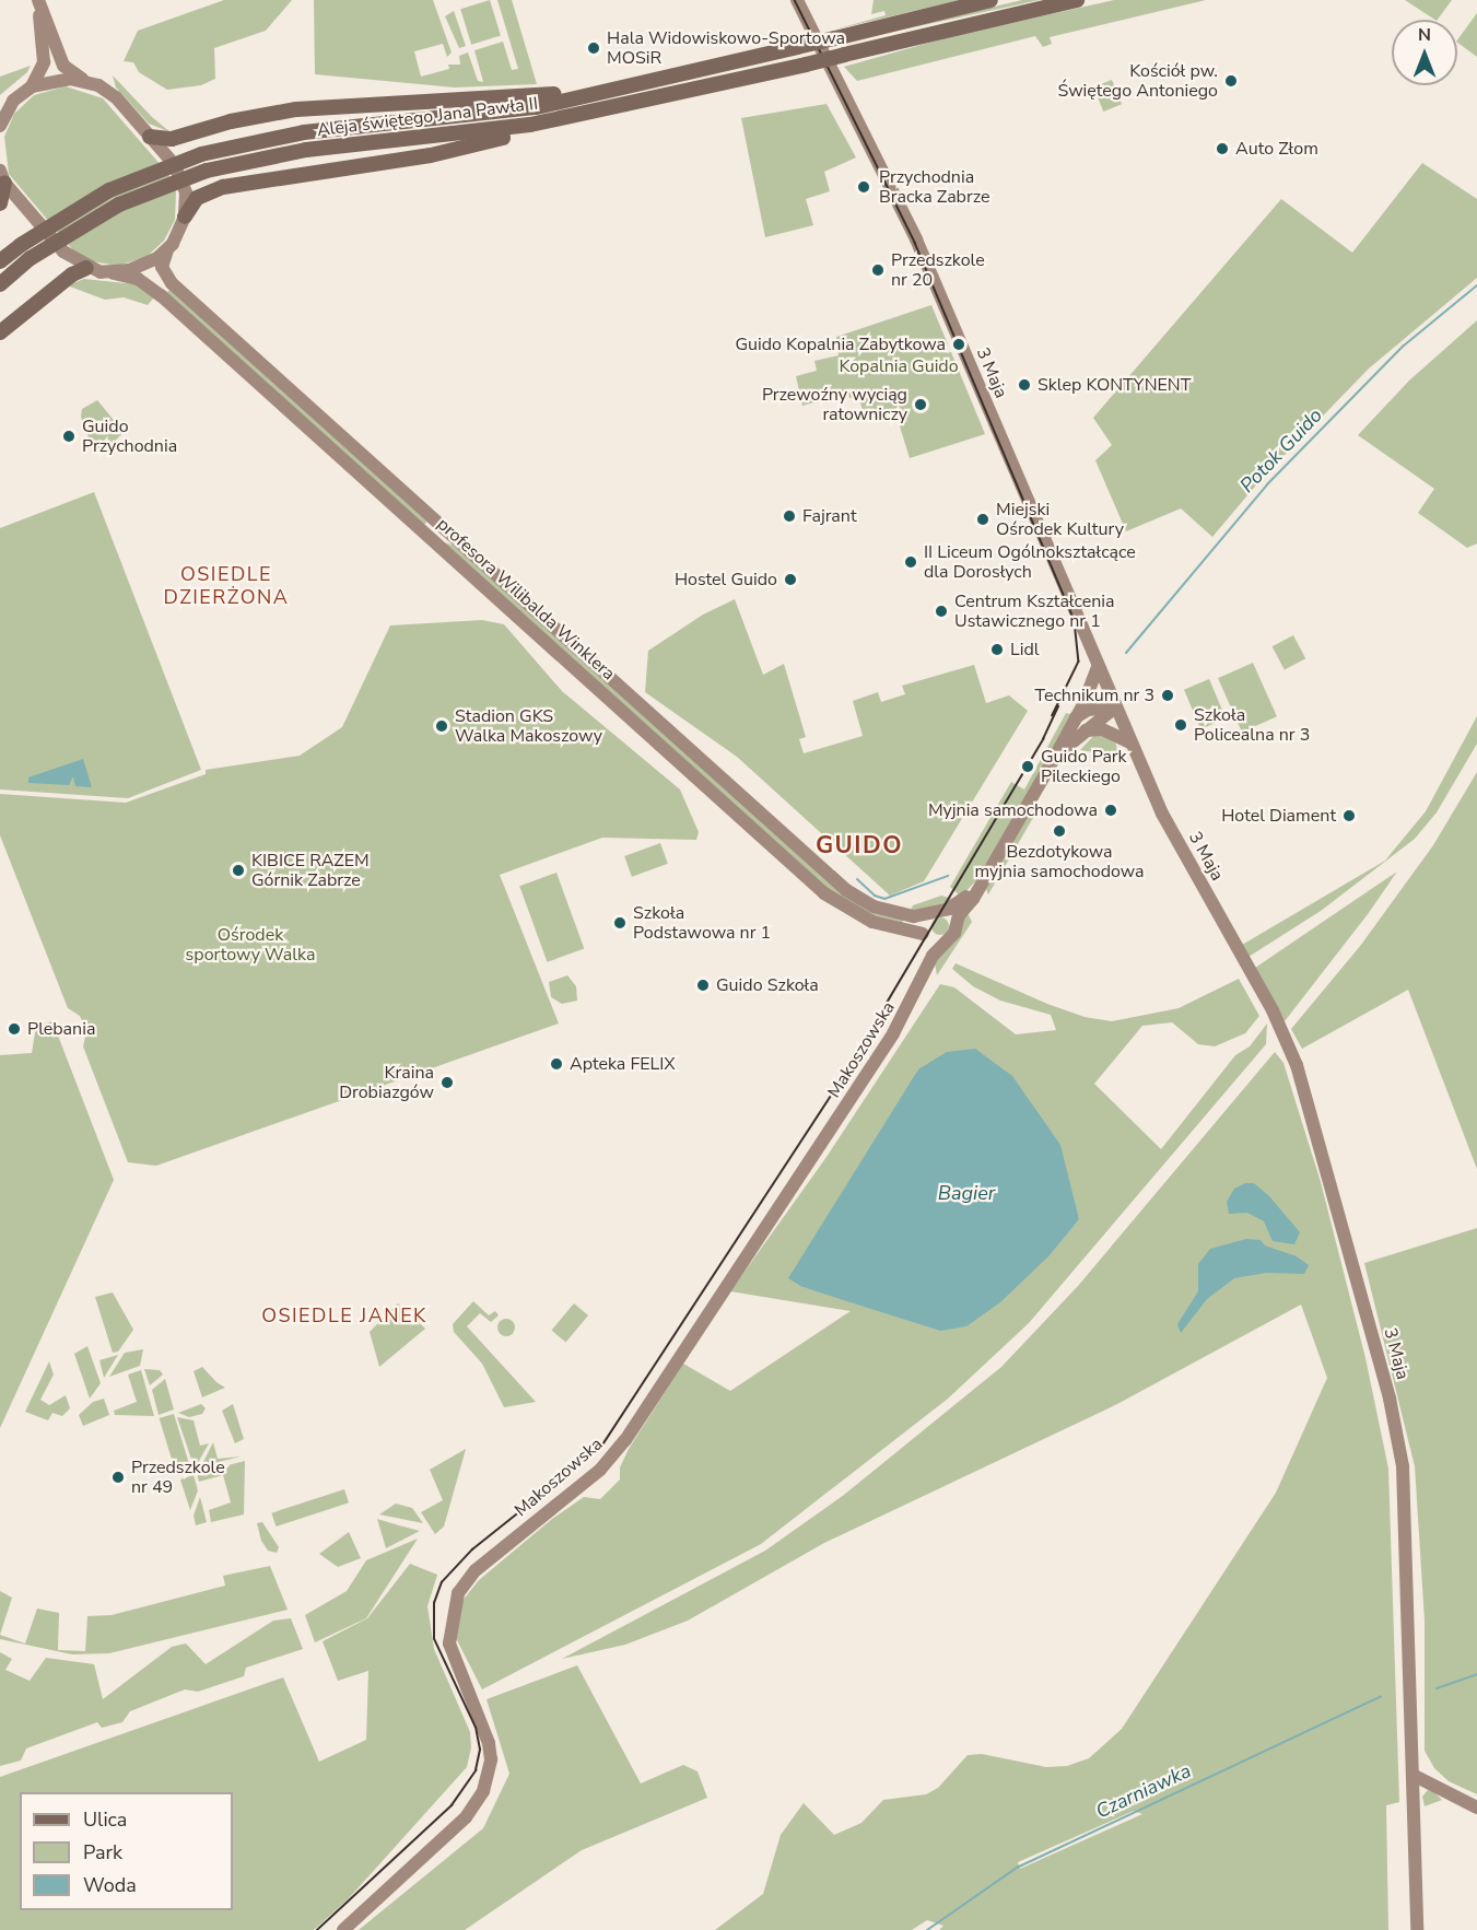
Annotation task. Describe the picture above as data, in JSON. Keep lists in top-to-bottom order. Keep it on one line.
{"streets":{"main road":["Aleja świętego Jana Pawła II","3 Maja","profesora Wilibalda Winklera","Makoszowska"]},"crossings":[["3 Maja","Makoszowska"],["profesora Wilibalda Winklera","Makoszowska"]],"districts":["OSIEDLE DZIERŻONA","GUIDO","OSIEDLE JANEK"],"water":["Potok Guido","Bagier","Czarniawka"],"parks":["Kopalnia Guido","Ośrodek sportowy Walka"],"places":["Hala Widowiskowo-Sportowa MOSiR","Kościół pw. Świętego Antoniego","Auto Złom","Przychodnia Bracka Zabrze","Przedszkole nr 20","Guido Kopalnia Zabytkowa","Sklep KONTYNENT","Przewoźny wyciąg ratowniczy","Guido Przychodnia","Fajrant","Miejski Ośrodek Kultury","II Liceum Ogólnokształcące dla Dorosłych","Hostel Guido","Centrum Kształcenia Ustawicznego nr 1","Lidl","Technikum nr 3","Szkoła Policealna nr 3","Stadion GKS Walka Makoszowy","Guido Park Pileckiego","Myjnia samochodowa","Hotel Diament","Bezdotykowa myjnia samochodowa","KIBICE RAZEM Górnik Zabrze","Szkoła Podstawowa nr 1","Guido Szkoła","Plebania","Apteka FELIX","Kraina Drobiazgów","Przedszkole nr 49"],"legend":["Ulica","Park","Woda"],"north":"top"}
